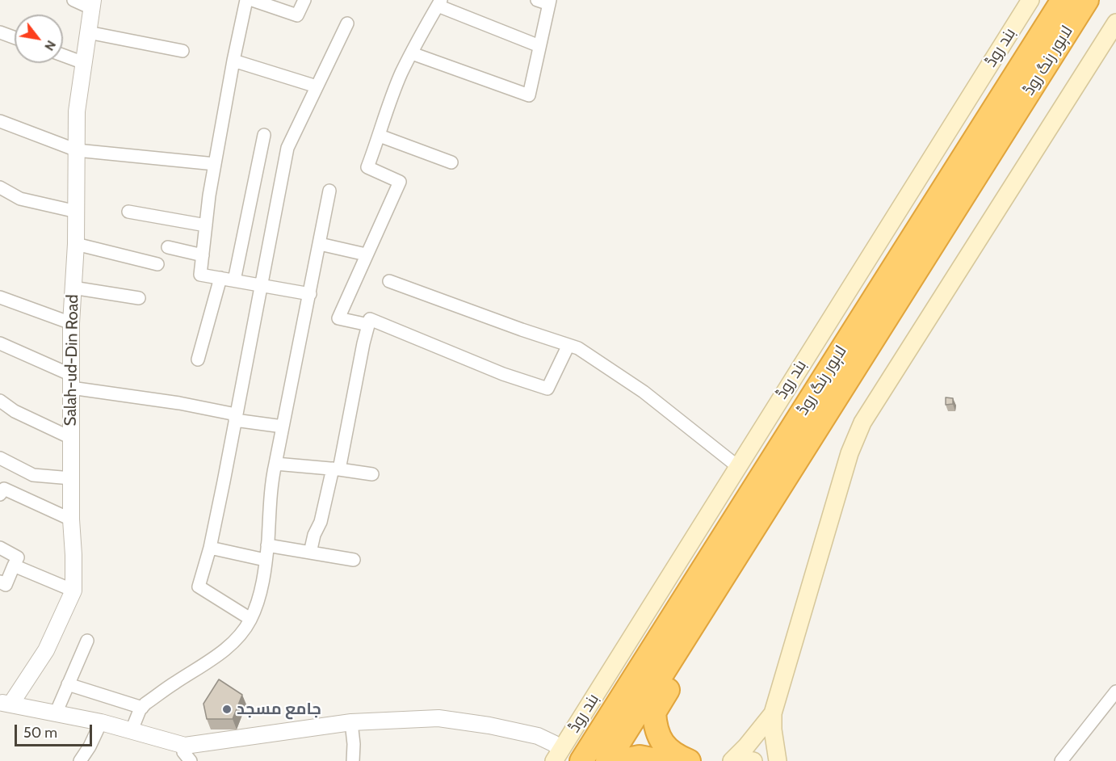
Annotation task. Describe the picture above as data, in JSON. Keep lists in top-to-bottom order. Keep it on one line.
{"streets":{"highway":["لاہور رنگ روڈ"],"main road":["بند روڈ"],"street":["Salah-ud-Din Road"]},"places":["جامع مسجد"],"scale_bar":"50 m","north":"bottom right"}
